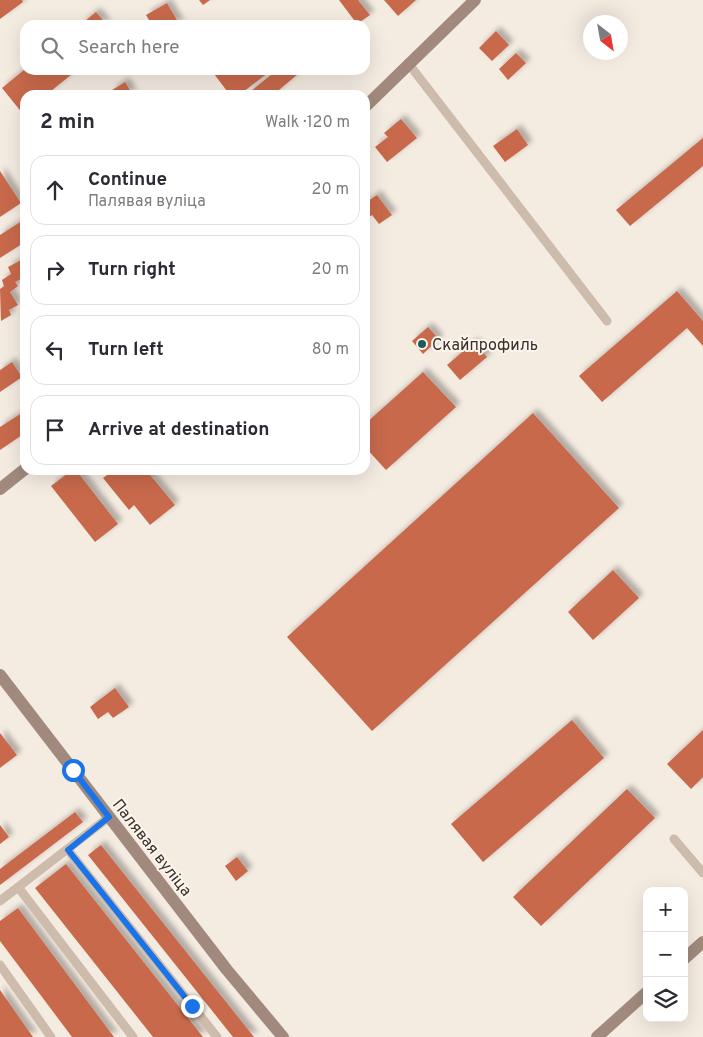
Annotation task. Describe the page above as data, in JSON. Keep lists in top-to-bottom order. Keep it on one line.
{"streets":{"main road":["Палявая вуліца"]},"places":["Скайпрофиль"],"north":"bottom right","page":{"search":"Search here","heading":["2 min","Walk · 120 m"],"list":[["Continue","Палявая вуліца","20 m"],["Turn right","20 m"],["Turn left","80 m"],"Arrive at destination"],"map_buttons":["+","−"]}}
